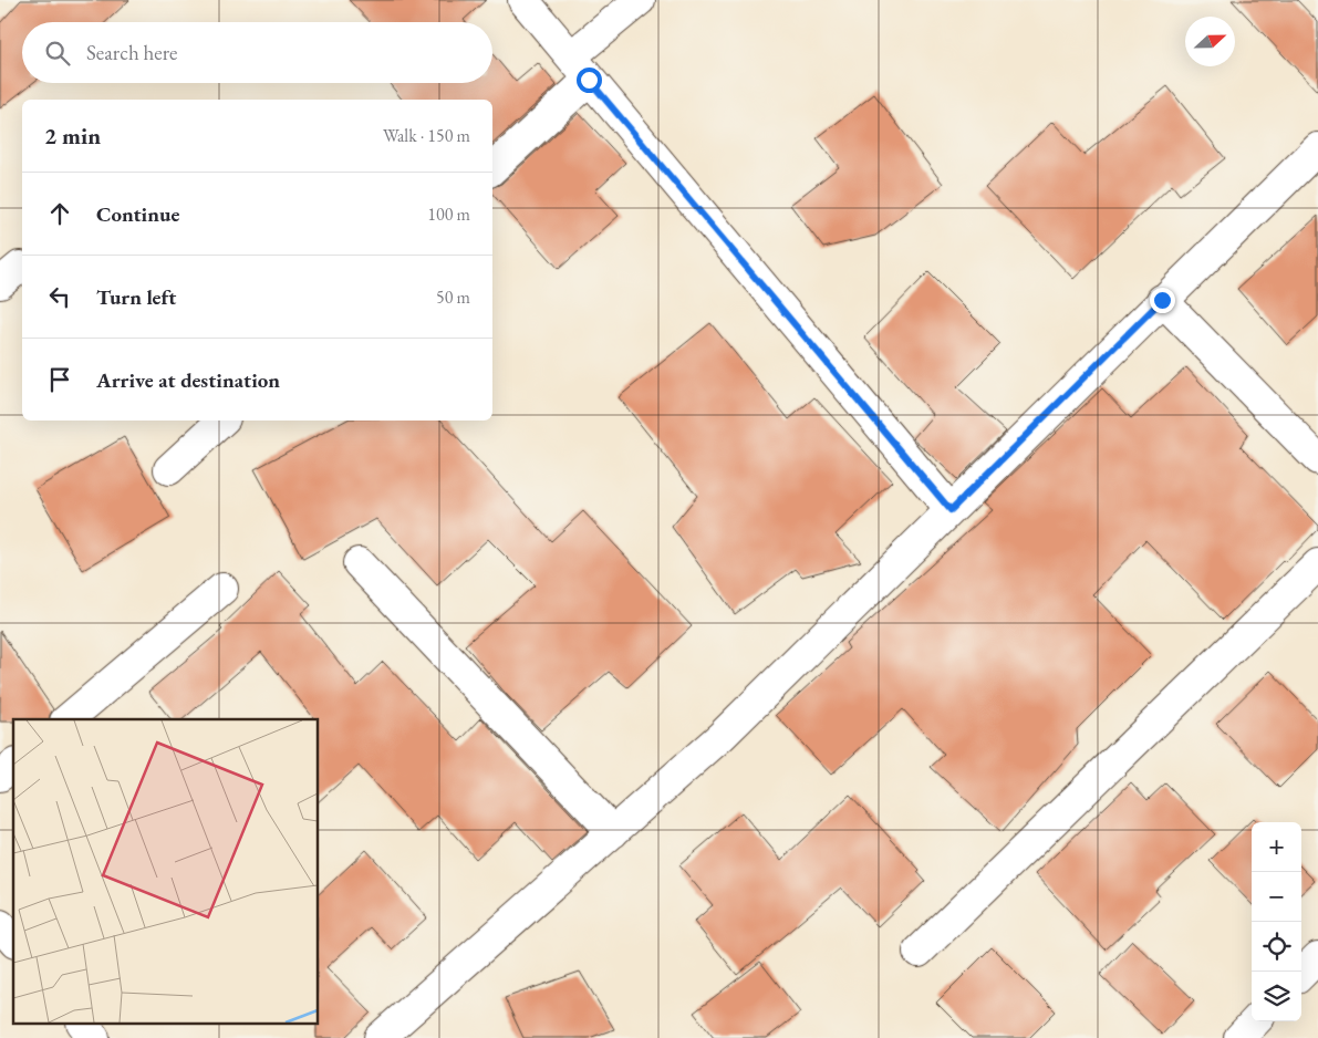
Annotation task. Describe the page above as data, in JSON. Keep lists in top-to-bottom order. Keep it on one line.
{"north":"right","page":{"search":"Search here","heading":["2 min","Walk · 150 m"],"list":[["Continue","100 m"],["Turn left","50 m"],"Arrive at destination"],"map_buttons":["+","−"]}}
